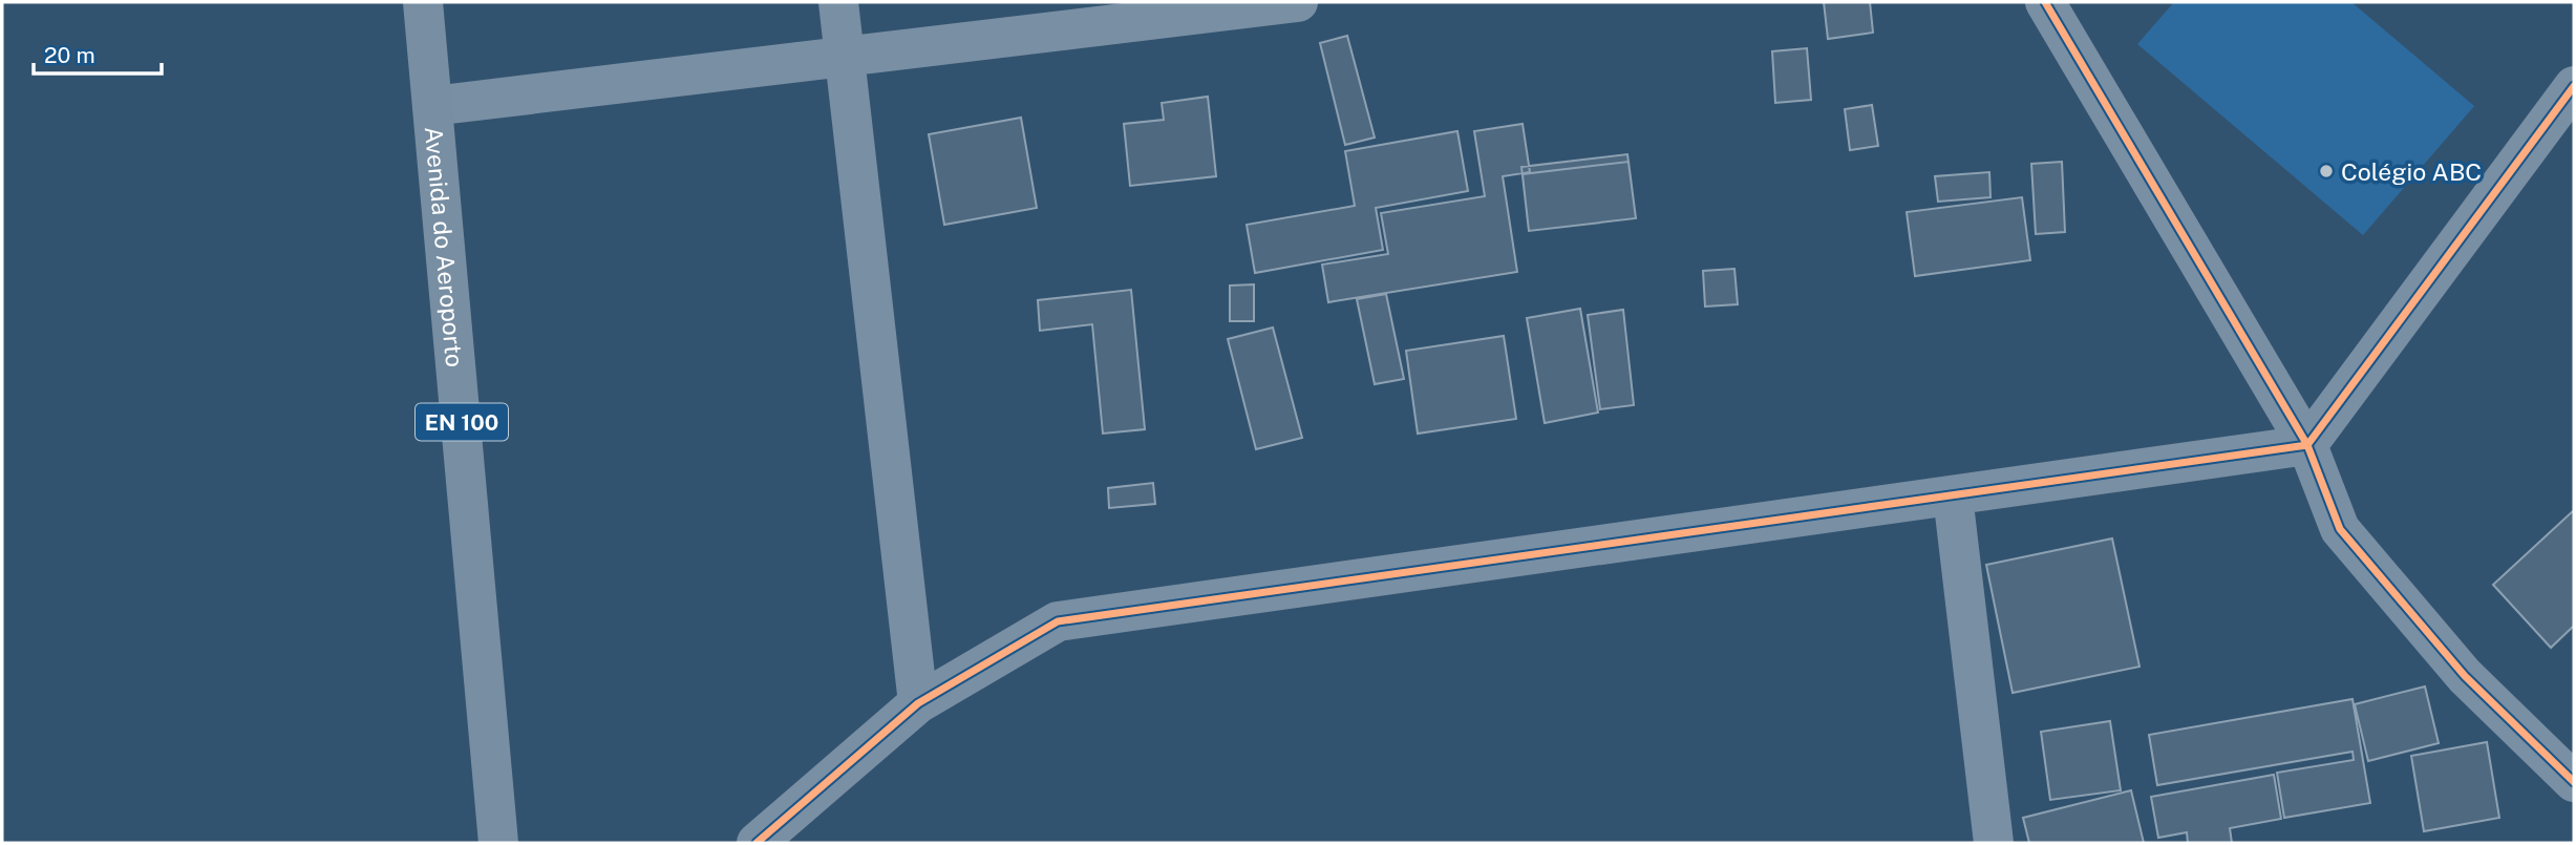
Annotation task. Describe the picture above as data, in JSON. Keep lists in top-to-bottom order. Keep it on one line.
{"streets":{"main road":["Avenida do Aeroporto","EN 100"]},"places":["Colégio ABC"],"scale_bar":"20 m"}
